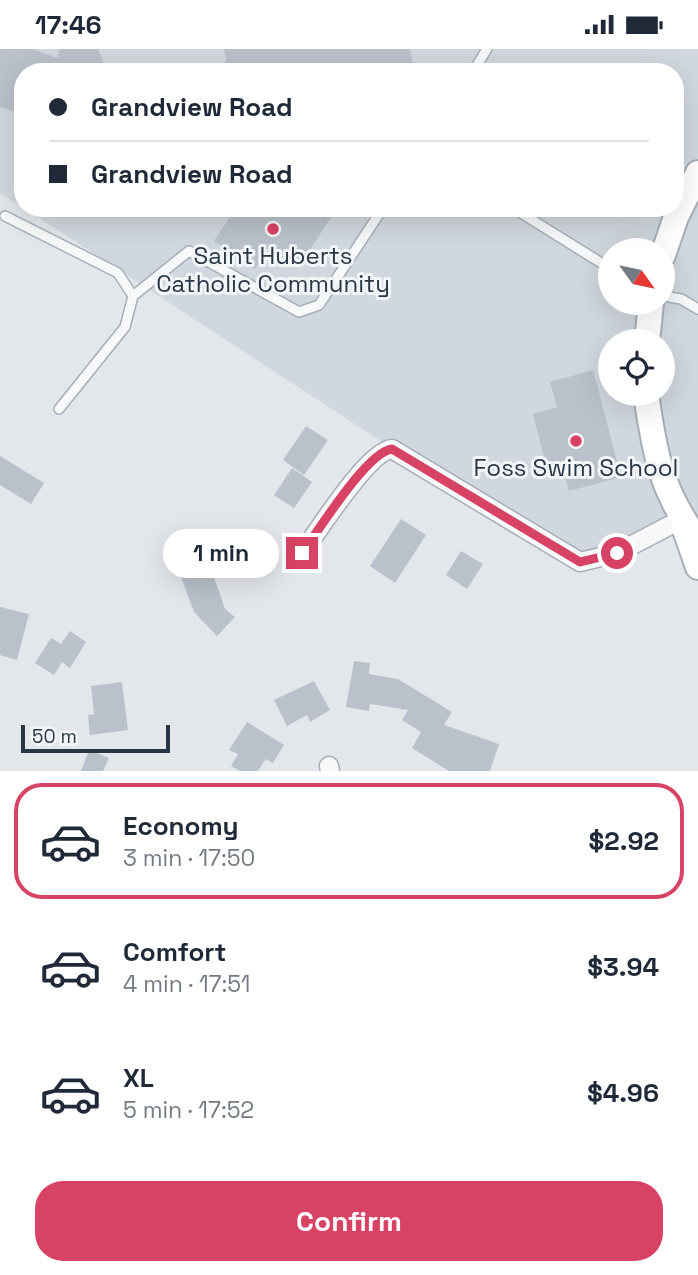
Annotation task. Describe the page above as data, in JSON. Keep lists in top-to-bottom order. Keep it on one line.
{"places":["Saint Huberts Catholic Community","Foss Swim School"],"scale_bar":"50 m","north":"bottom right","page":{"status":"17:46","banner":["Grandview Road","Grandview Road"],"bubble":"1 min","scale":"50 m","list":[{"name":"Economy","note":"3 min · 17:50","value":"$2.92"},{"name":"Comfort","note":"4 min · 17:51","value":"$3.94"},{"name":"XL","note":"5 min · 17:52","value":"$4.96"}],"buttons":"Confirm"}}
